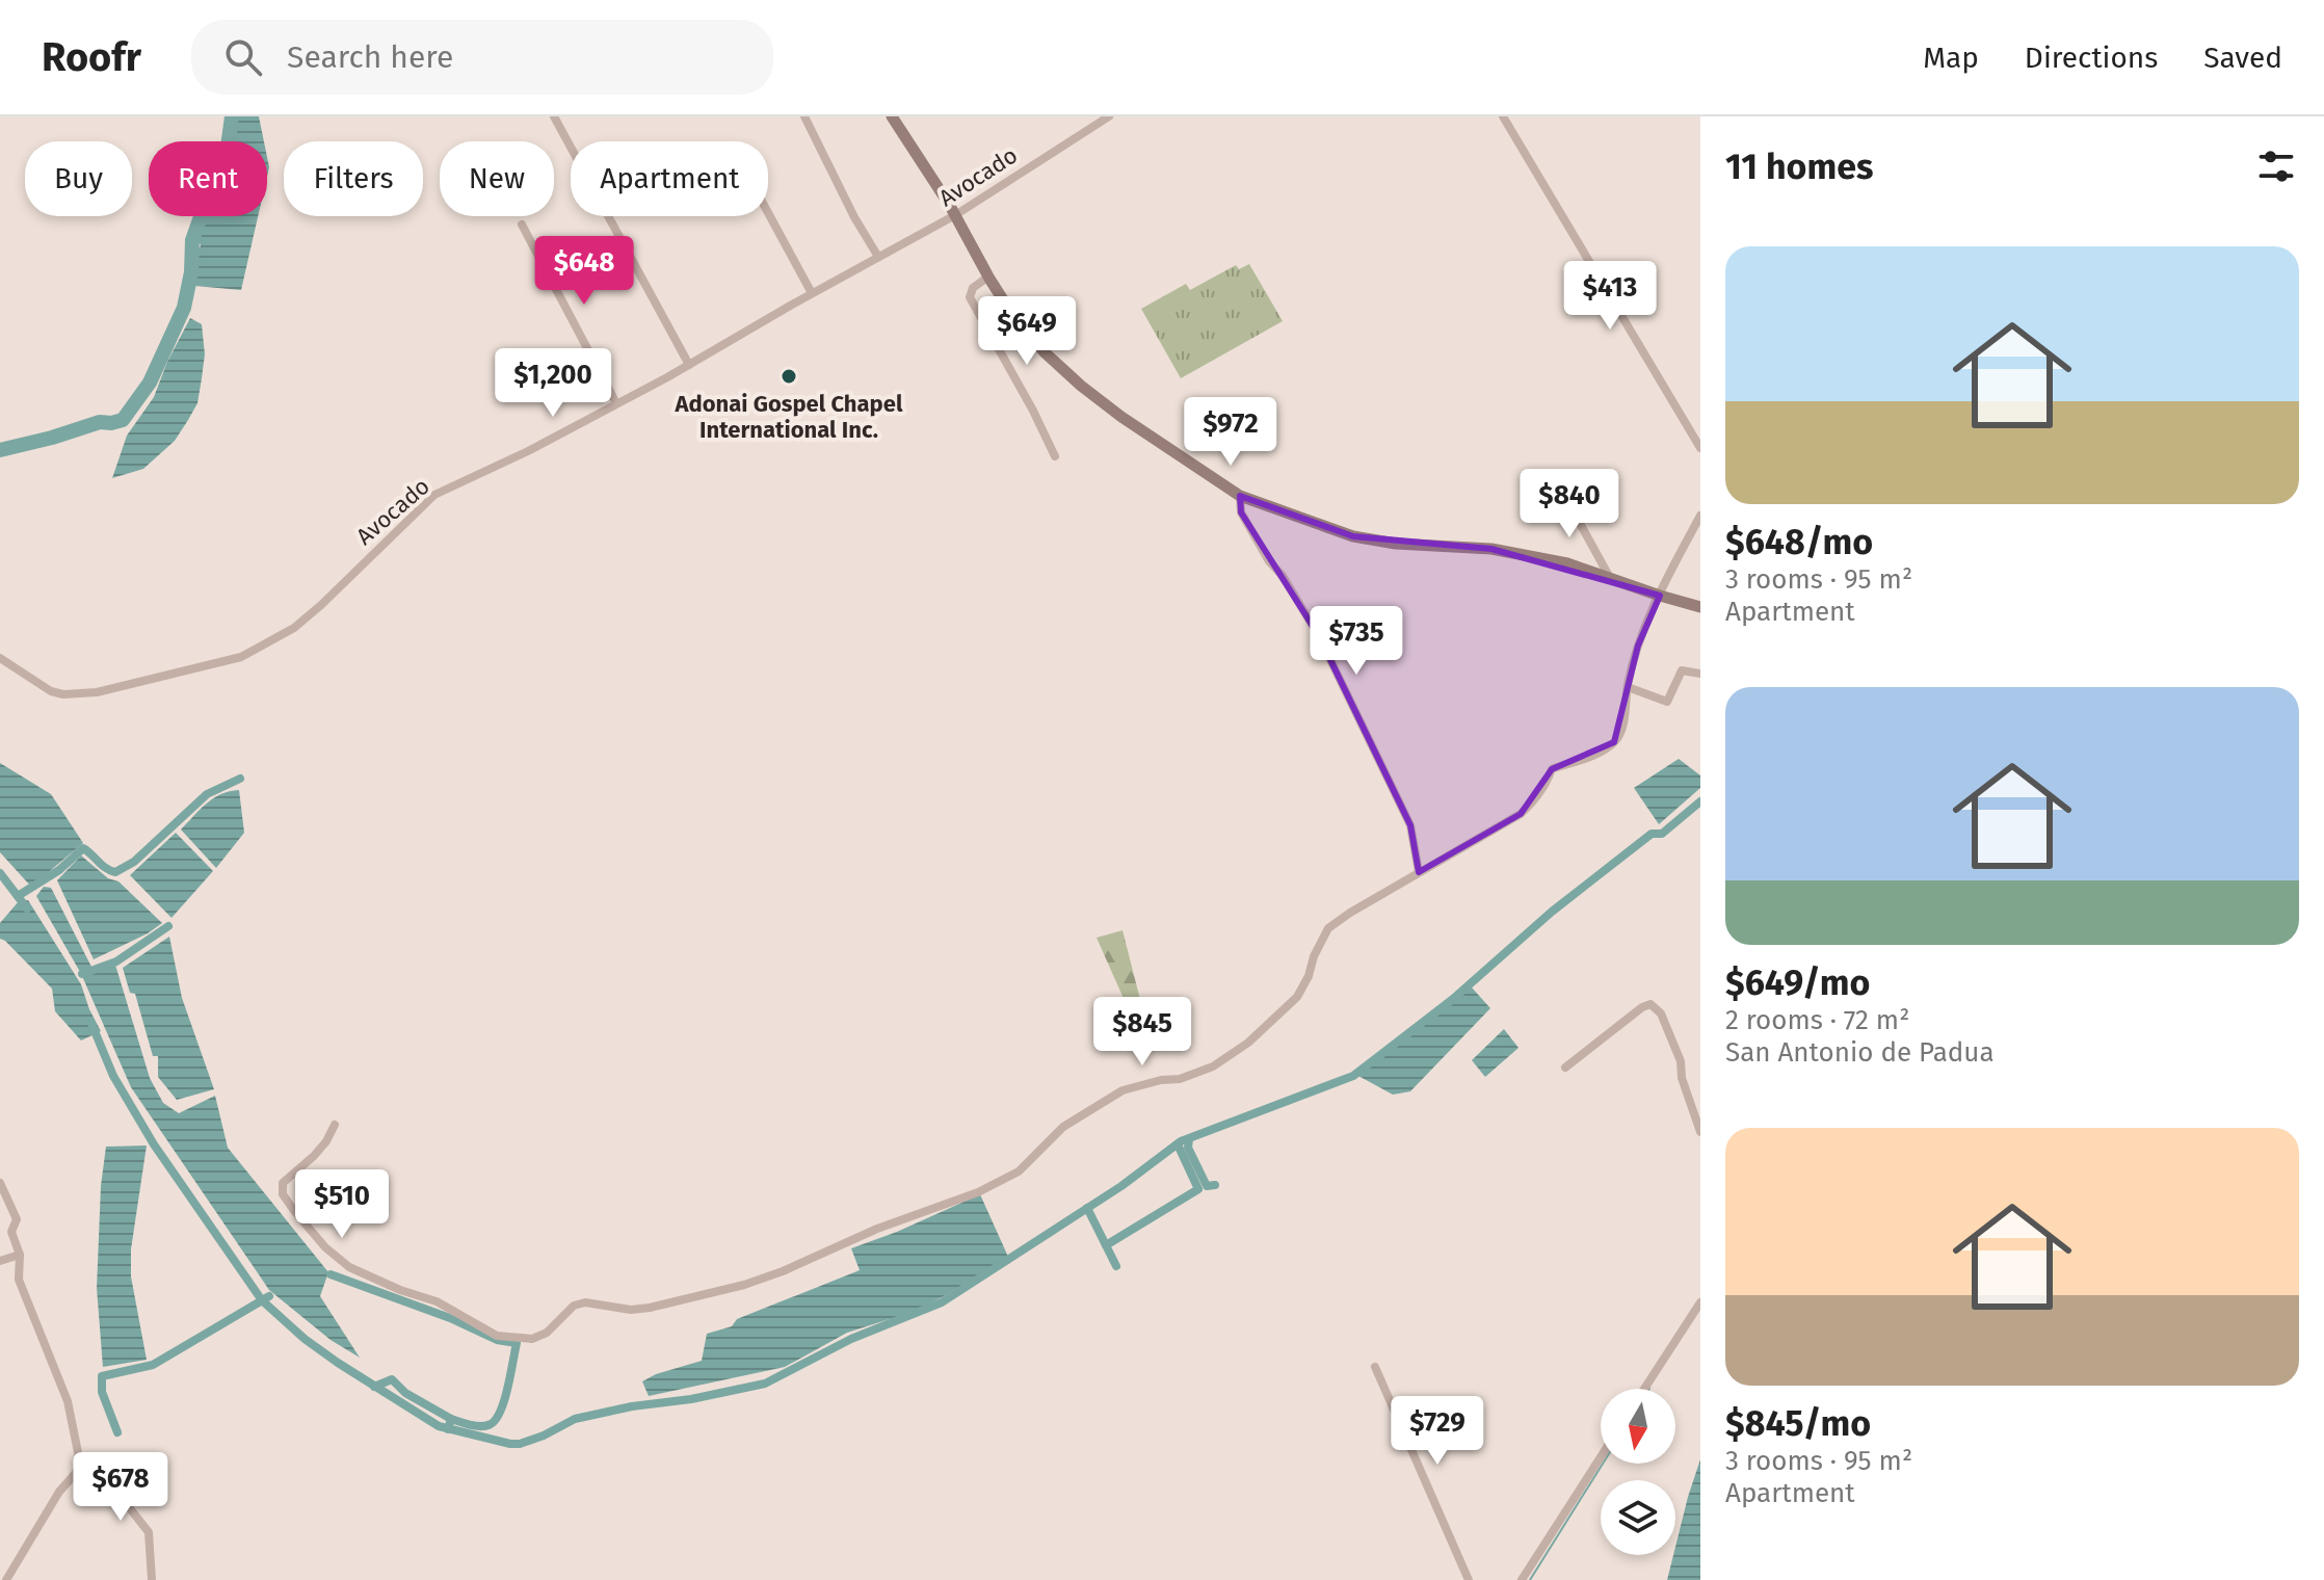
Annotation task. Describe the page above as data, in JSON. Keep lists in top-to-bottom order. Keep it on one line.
{"streets":{"street":["Avocado"]},"places":["Adonai Gospel Chapel International Inc."],"north":"bottom","page":{"header":"Roofr","search":"Search here","nav":["Map","Directions","Saved"],"heading":"11 homes","chip":["Buy","Rent","Filters","New","Apartment"],"list":[{"name":"$648/mo","note":"3 rooms · 95 m² · Apartment"},{"name":"$649/mo","note":"2 rooms · 72 m² · San Antonio de Padua"},{"name":"$845/mo","note":"3 rooms · 95 m² · Apartment"}],"price":["$648","$413","$649","$1,200","$972","$840","$735","$845","$510","$729","$678"]}}
